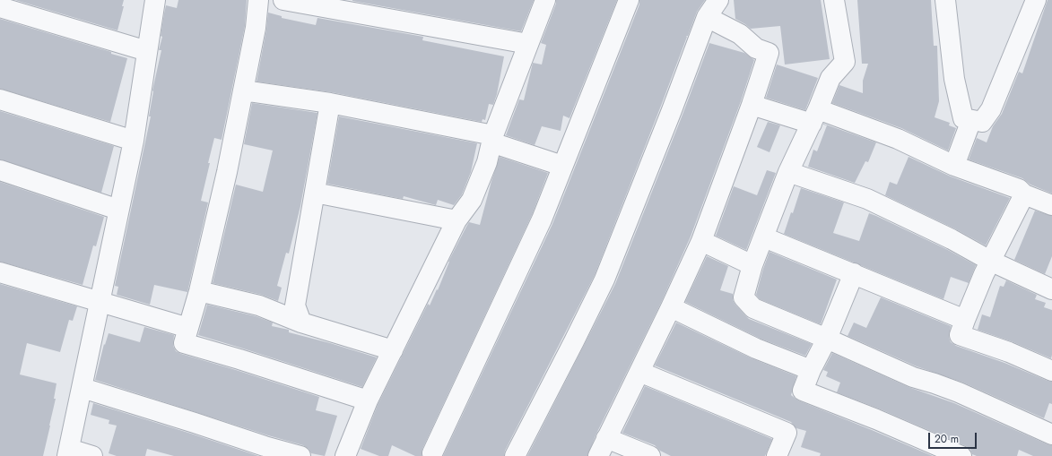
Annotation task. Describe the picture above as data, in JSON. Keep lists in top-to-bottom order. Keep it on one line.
{"scale_bar":"20 m"}
